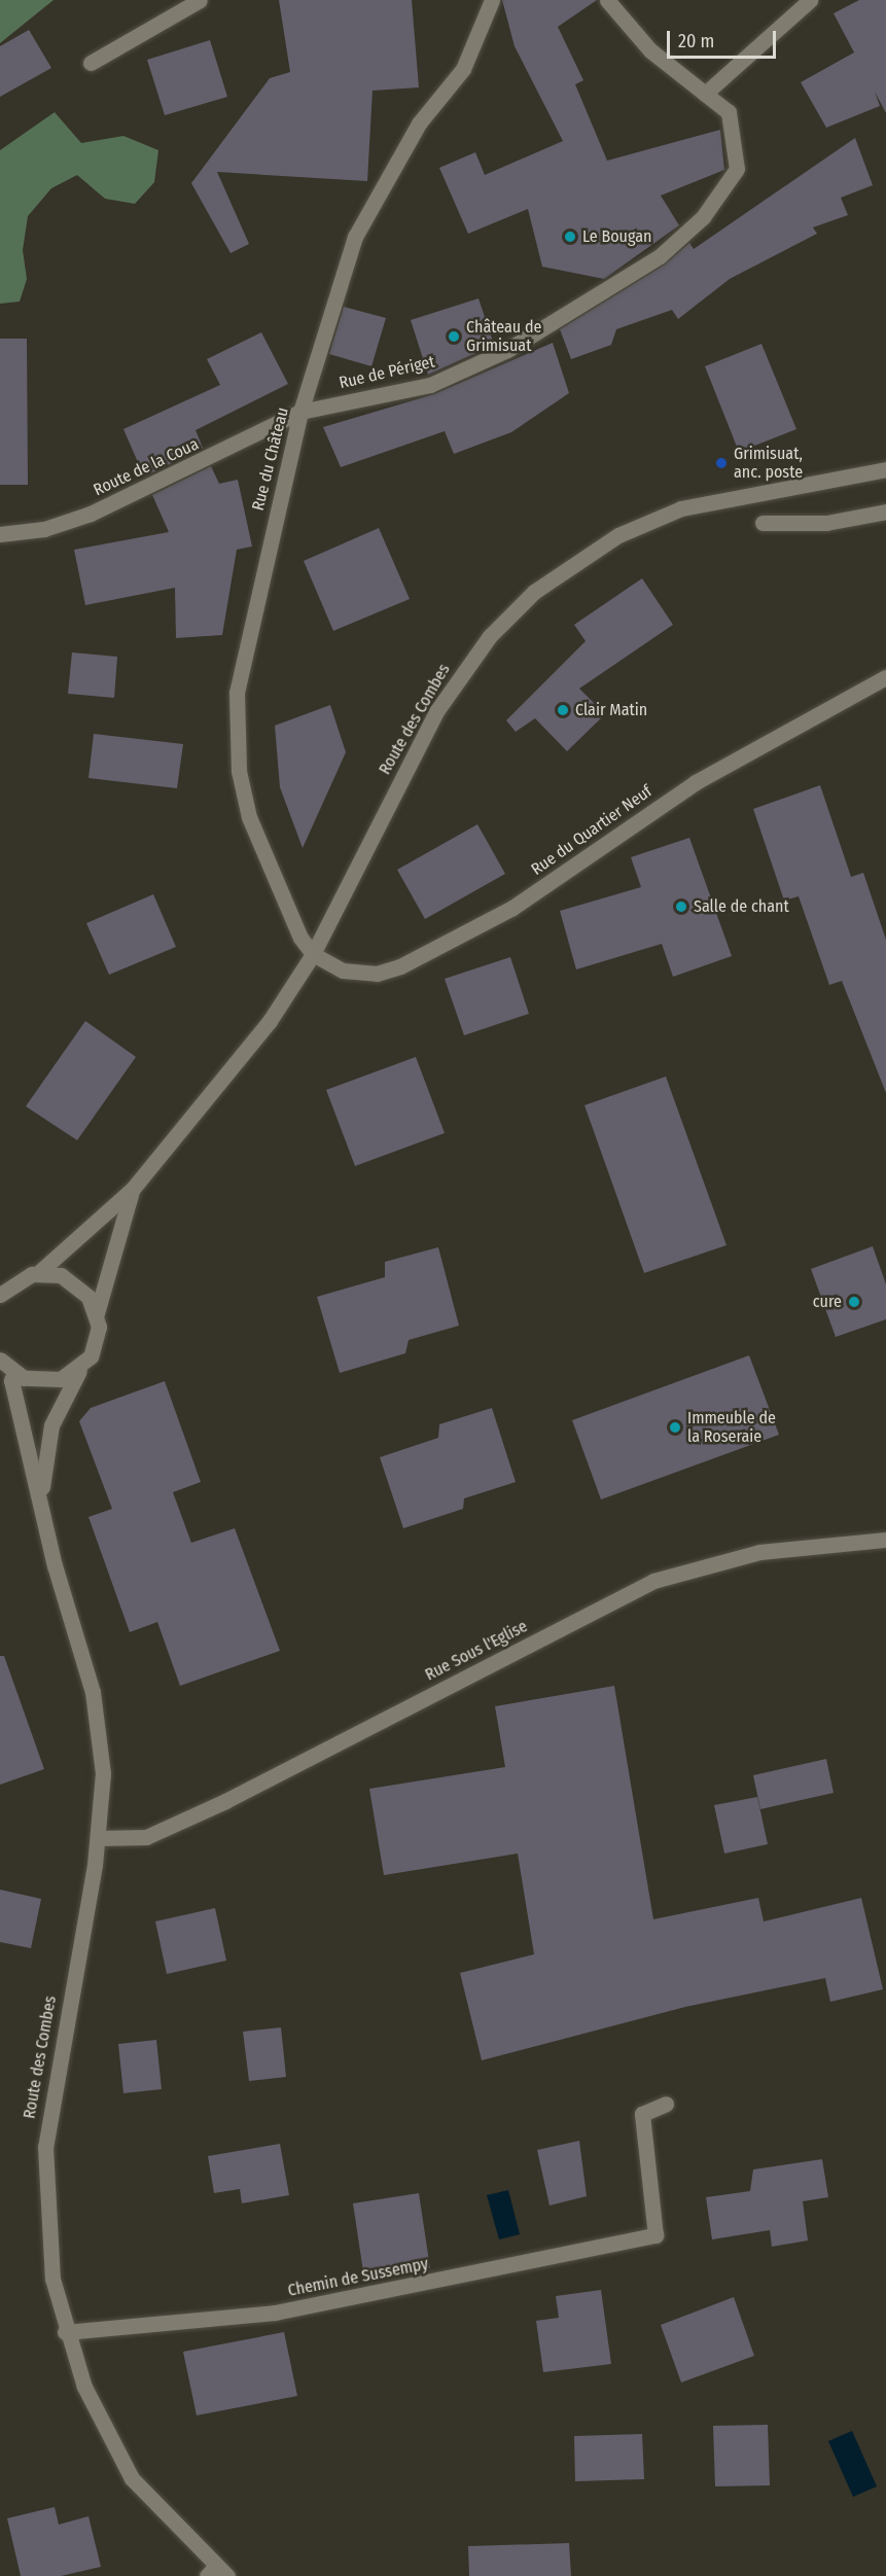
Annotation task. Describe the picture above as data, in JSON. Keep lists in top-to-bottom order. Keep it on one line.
{"streets":{"street":["Rue de Périget","Rue du Château","Route de la Coua","Route des Combes","Rue du Quartier Neuf","Rue Sous l'Eglise","Chemin de Sussempy"]},"crossings":[["Rue de Périget","Rue du Château"],["Rue de Périget","Route de la Coua"],["Rue du Château","Route de la Coua"],["Rue du Château","Route des Combes"],["Rue du Château","Rue du Quartier Neuf"],["Route des Combes","Rue du Quartier Neuf"],["Route des Combes","Rue Sous l'Eglise"],["Route des Combes","Chemin de Sussempy"]],"places":["Le Bougan","Château de Grimisuat","Grimisuat, anc. poste","Clair Matin","Salle de chant","cure","Immeuble de la Roseraie"],"scale_bar":"20 m"}
